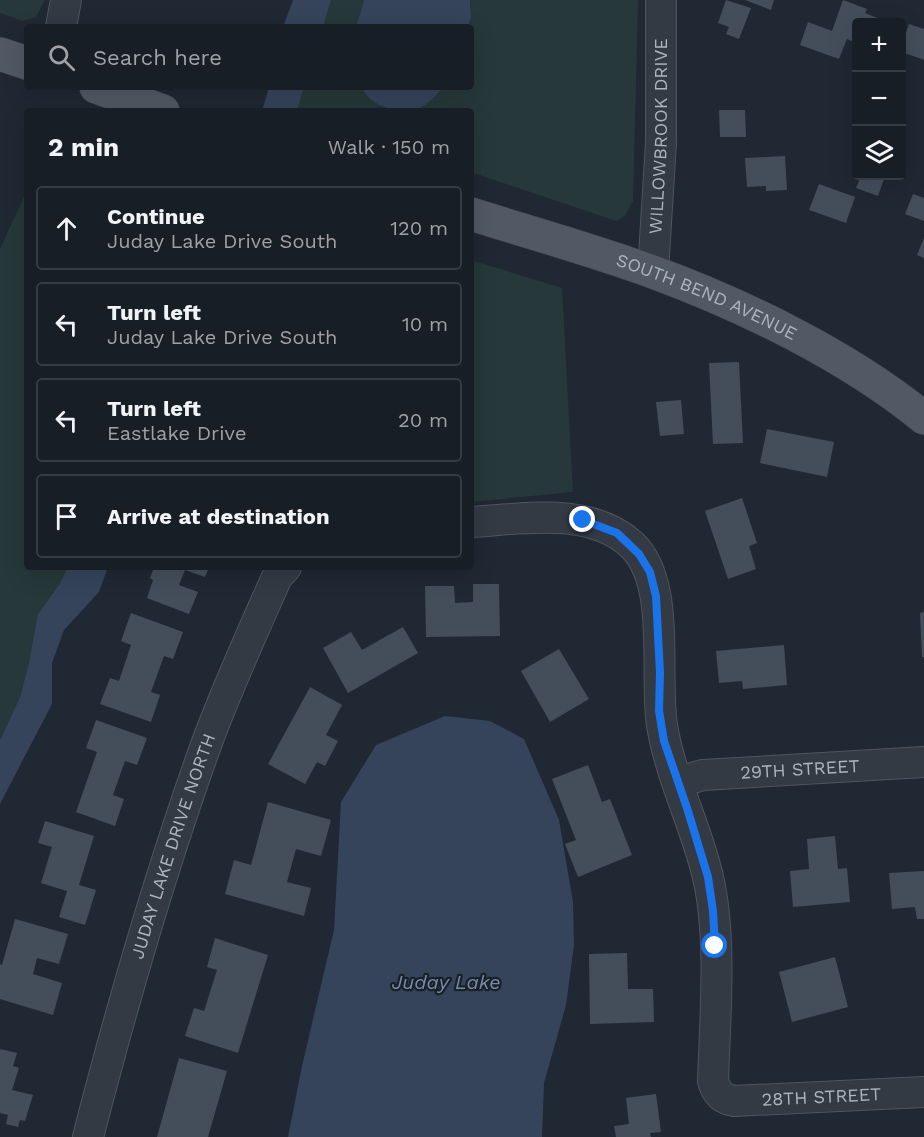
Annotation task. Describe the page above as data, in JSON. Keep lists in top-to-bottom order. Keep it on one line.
{"streets":{"main road":["SOUTH BEND AVENUE"],"street":["WILLOWBROOK DRIVE","29TH STREET","JUDAY LAKE DRIVE NORTH","28TH STREET"]},"crossings":[["WILLOWBROOK DRIVE","SOUTH BEND AVENUE"],["29TH STREET","28TH STREET"]],"water":["Juday Lake"],"page":{"map_buttons":["+","−"],"search":"Search here","heading":["2 min","Walk · 150 m"],"list":[["Continue","Juday Lake Drive South","120 m"],["Turn left","Juday Lake Drive South","10 m"],["Turn left","Eastlake Drive","20 m"],"Arrive at destination"]}}
